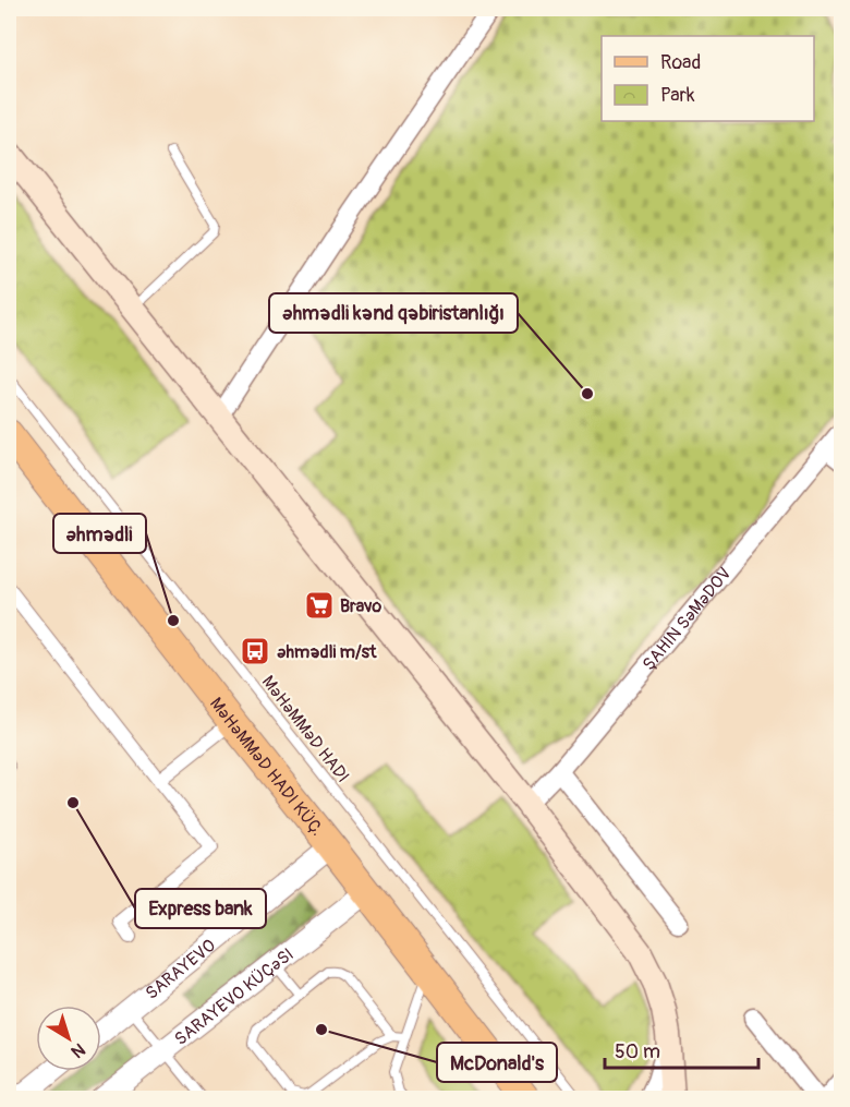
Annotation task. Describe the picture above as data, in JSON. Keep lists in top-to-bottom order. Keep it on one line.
{"streets":{"main road":["MƏHƏMMƏD HADI KÜÇ."],"street":["ŞAHIN SƏMƏDOV","SARAYEVO","SARAYEVO KÜÇƏSI"],"lane":["MƏHƏMMƏD HADI"]},"crossings":[["MƏHƏMMƏD HADI KÜÇ.","SARAYEVO"],["MƏHƏMMƏD HADI KÜÇ.","SARAYEVO KÜÇƏSI"]],"places":{"other":["Əhmədli kənd qəbiristanlığı","Əhmədli","Express bank","McDonald's"],"supermarket":["Bravo"],"bus stop":["Əhmədli m/st"]},"legend":["Road","Park"],"scale_bar":"50 m","north":"bottom right"}
